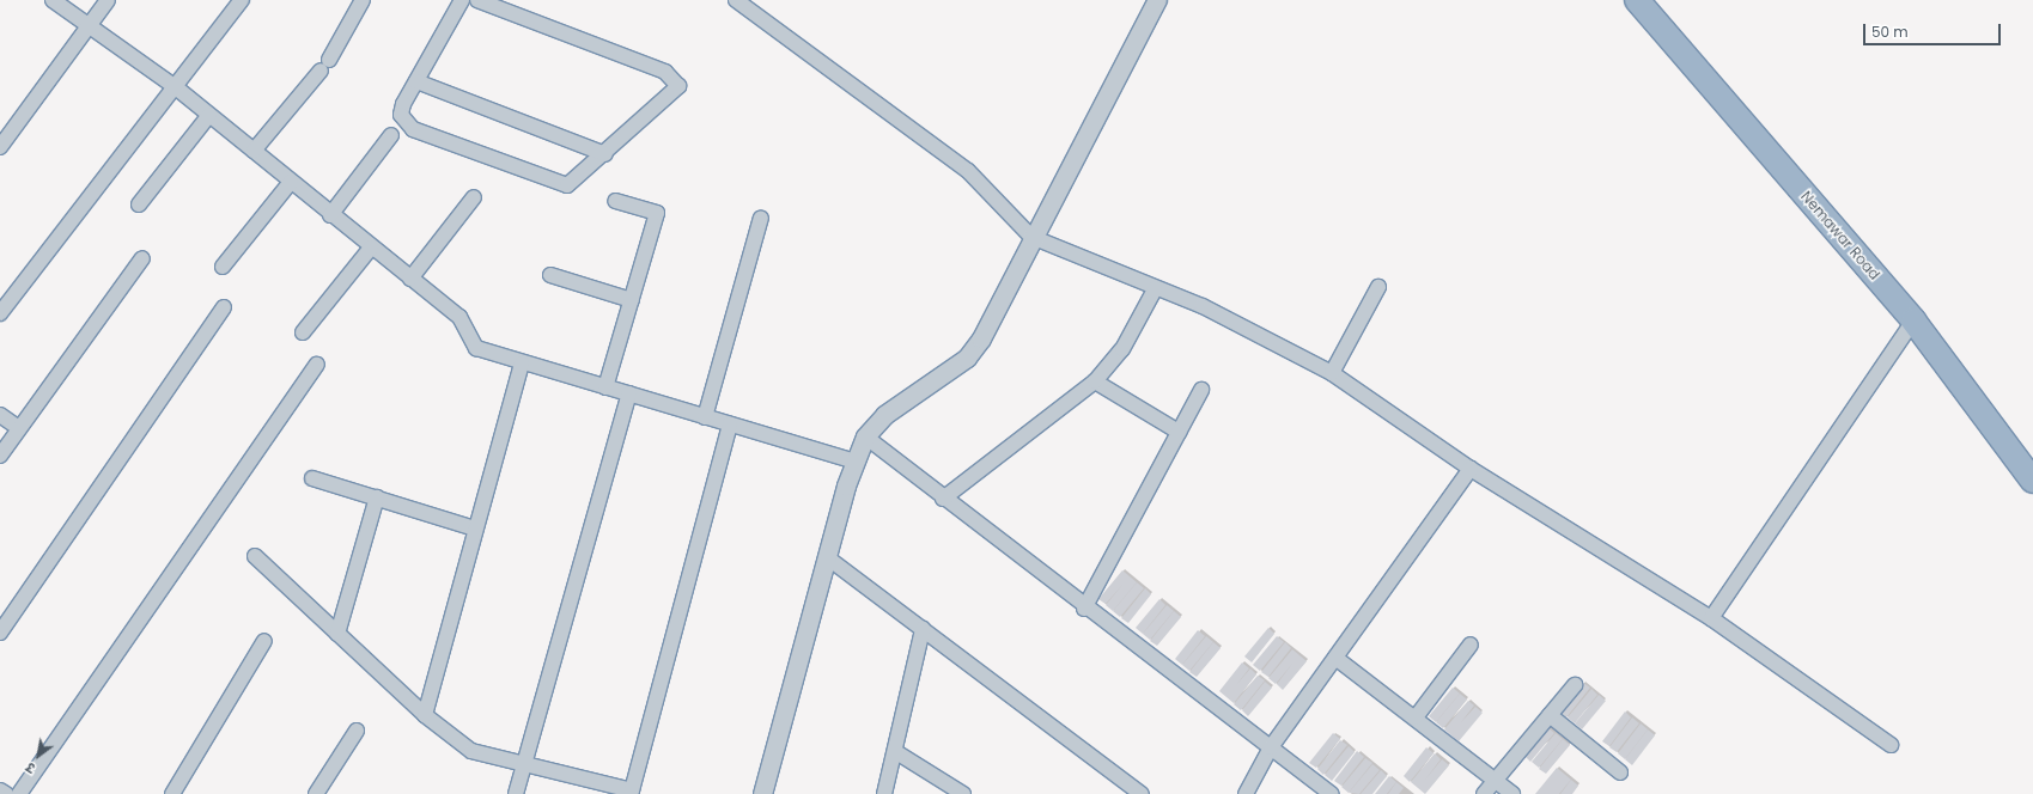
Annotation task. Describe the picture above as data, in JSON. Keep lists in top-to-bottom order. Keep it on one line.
{"streets":{"highway":["Nemawar Road"]},"scale_bar":"50 m","north":"bottom left"}
